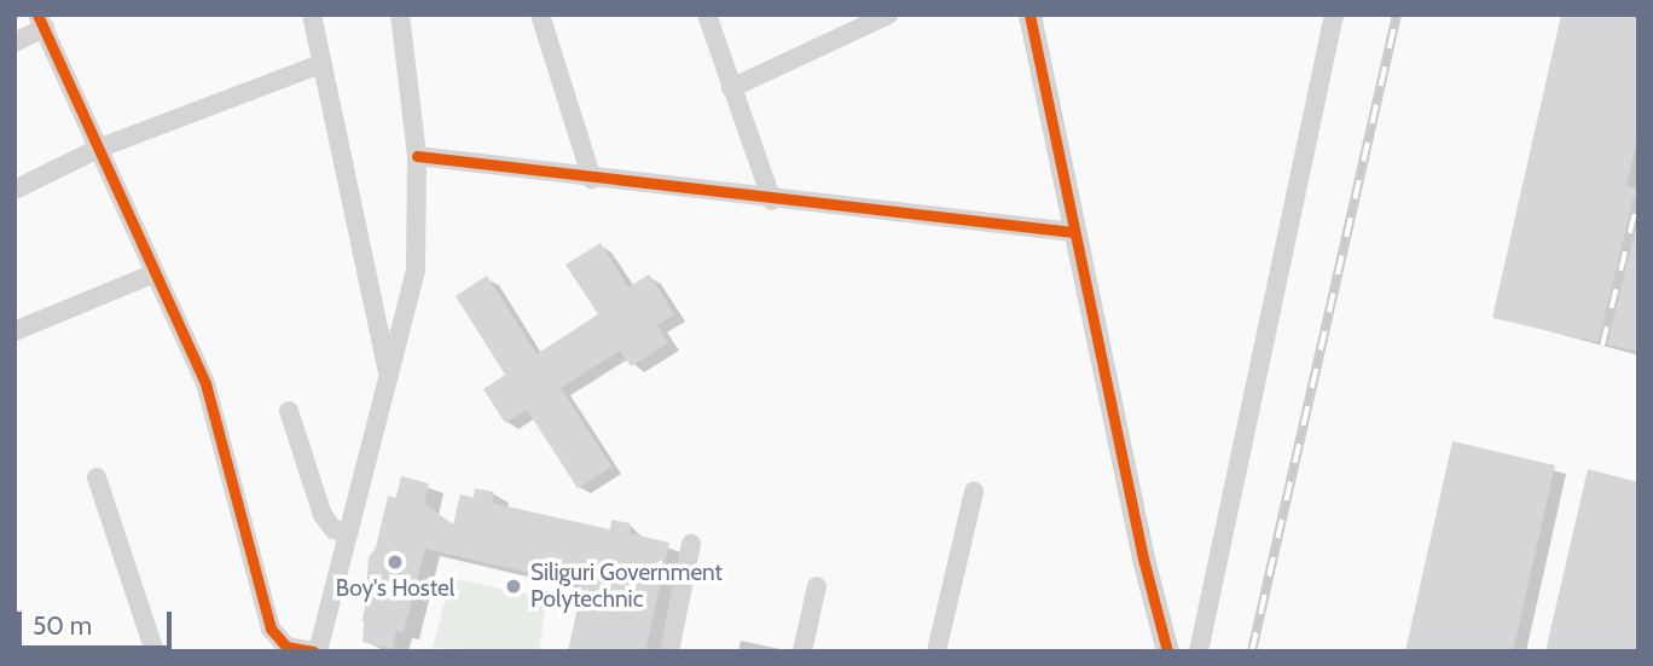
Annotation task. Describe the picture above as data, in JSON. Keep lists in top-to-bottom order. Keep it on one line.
{"places":["Boy's Hostel","Siliguri Government Polytechnic"],"scale_bar":"50 m"}
